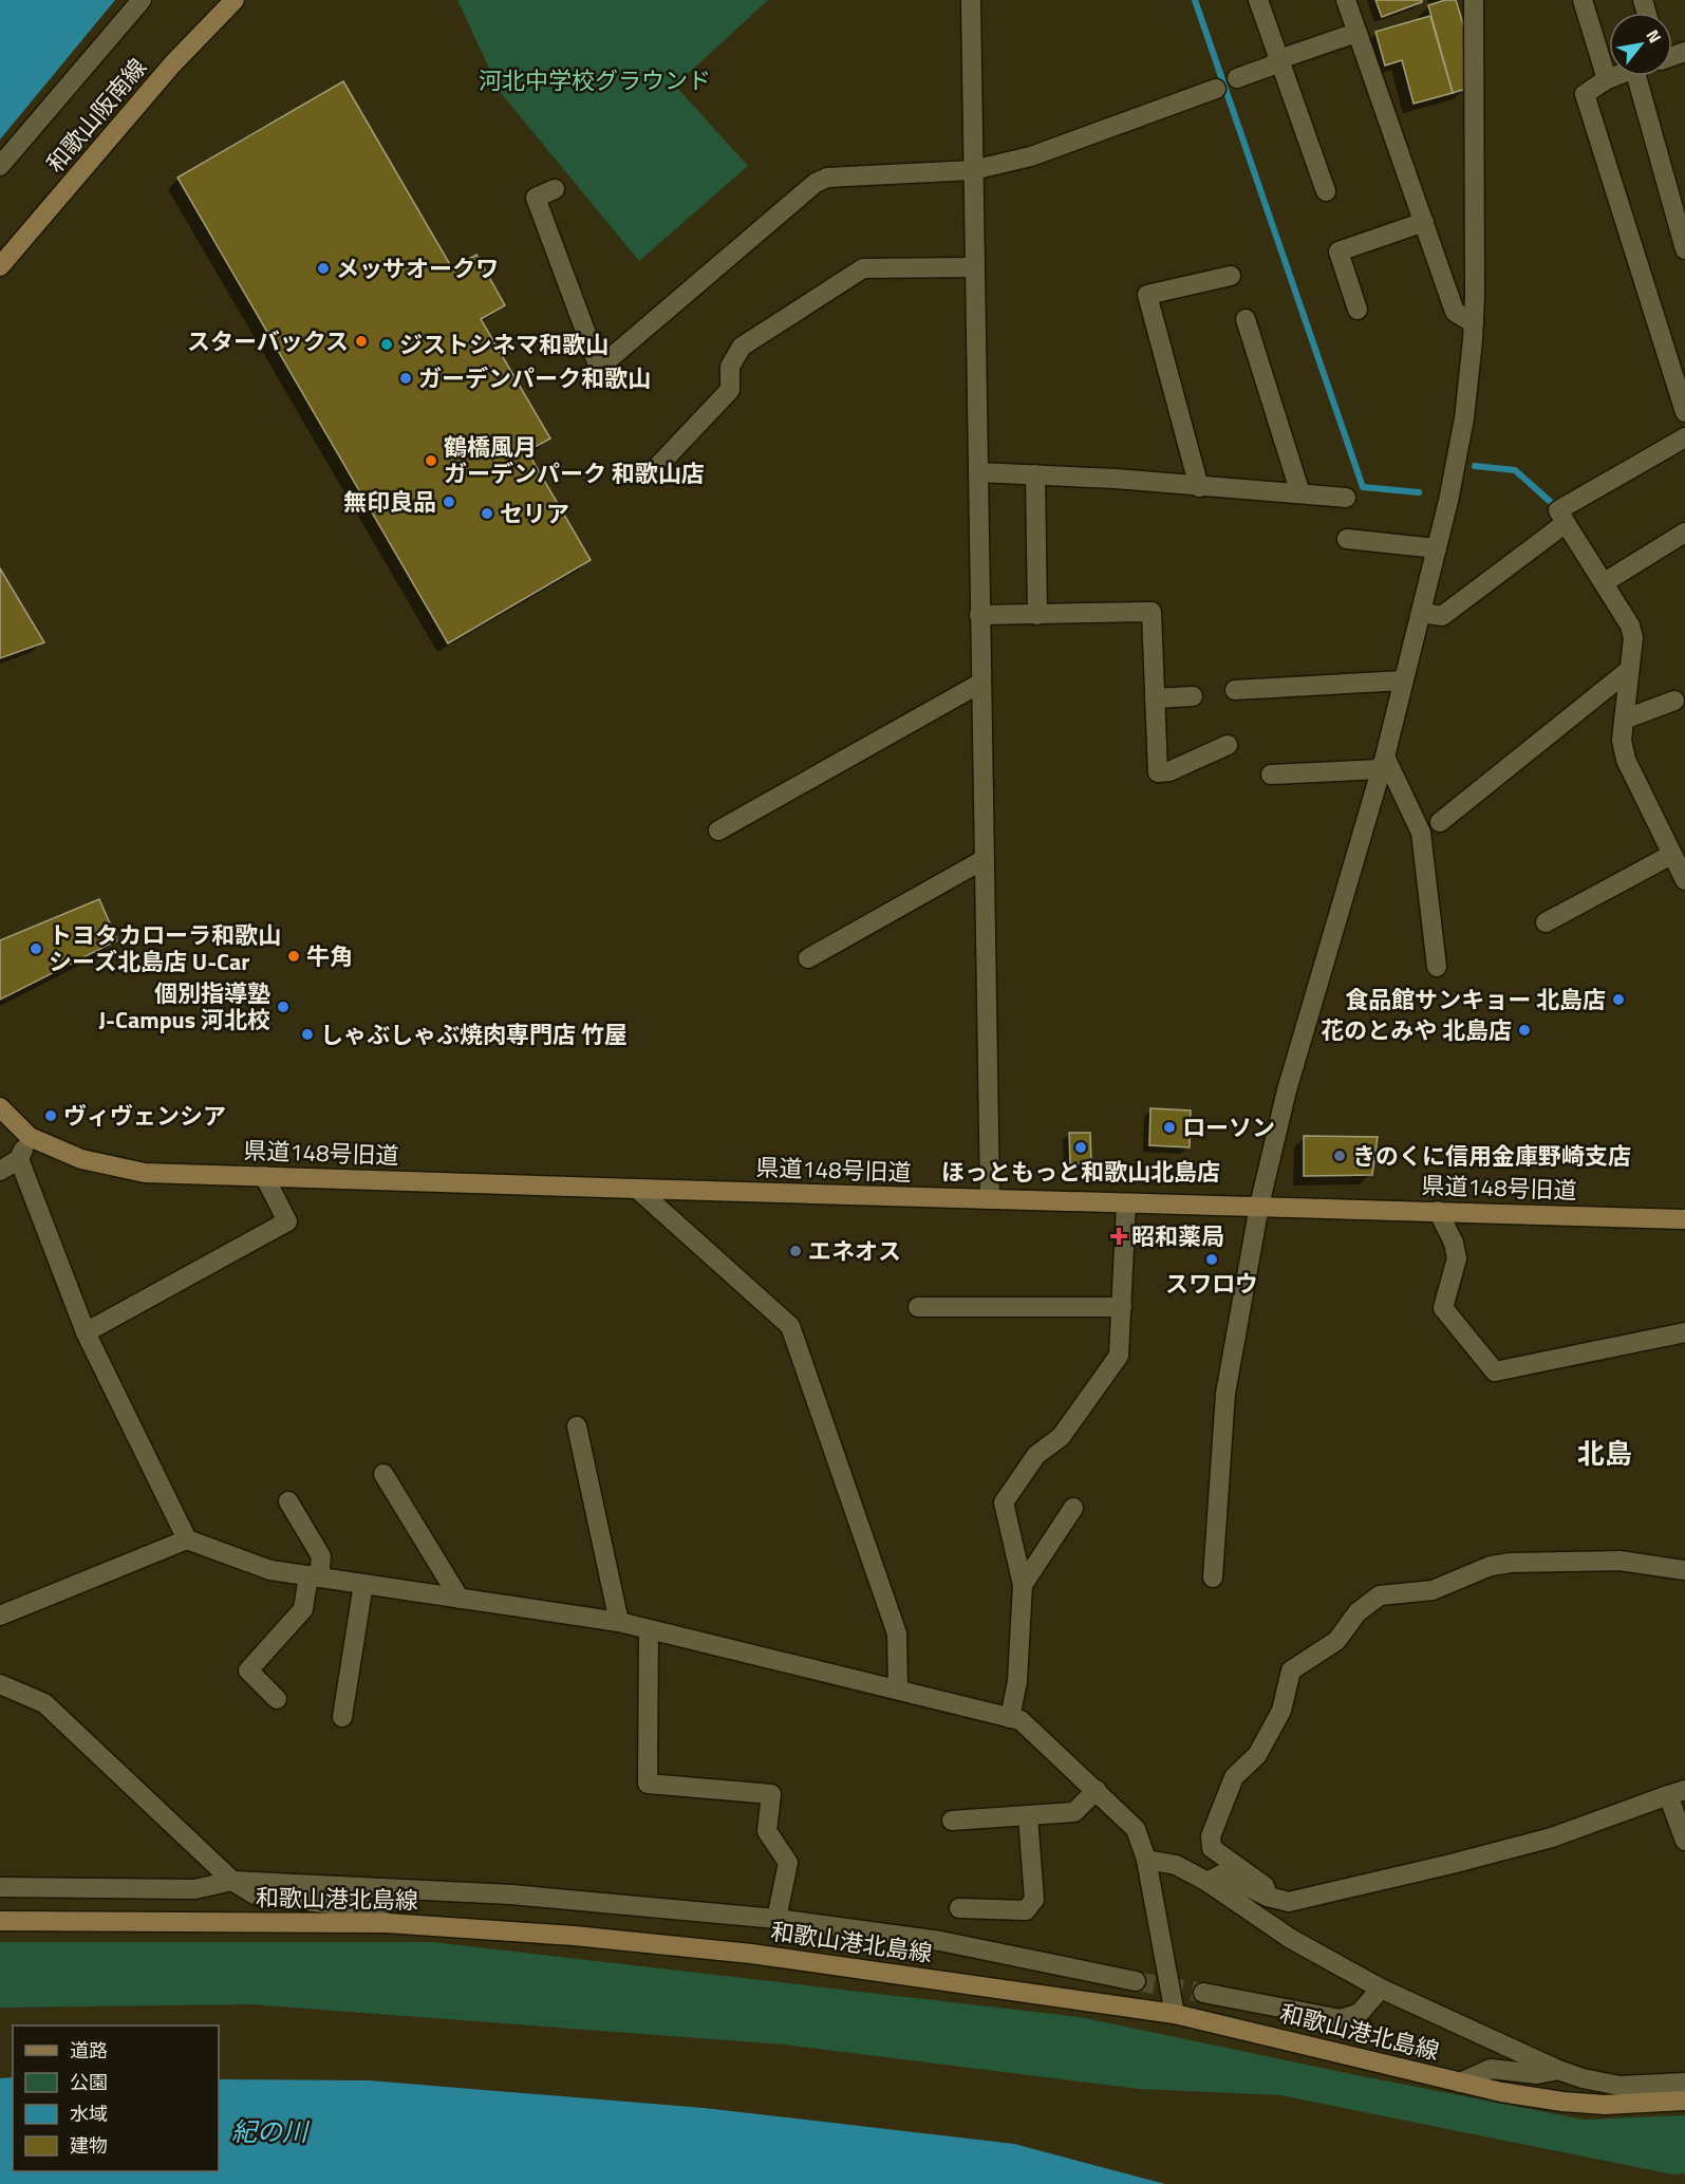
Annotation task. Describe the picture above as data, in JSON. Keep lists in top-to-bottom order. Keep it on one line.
{"streets":{"main road":["和歌山阪南線","県道148号旧道","和歌山港北島線"]},"districts":["北島"],"water":["紀の川"],"parks":["河北中学校グラウンド"],"places":{"other":["メッサオークワ","スターバックス","ジストシネマ和歌山","ガーデンパーク和歌山","鶴橋風月 ガーデンパーク 和歌山店","無印良品","セリア","トヨタカローラ和歌山 シーズ北島店 U-Car","牛角","食品館サンキョー 北島店","個別指導塾 J-Campus 河北校","花のとみや 北島店","しゃぶしゃぶ焼肉専門店 竹屋","ヴィヴェンシア","ローソン","ほっともっと和歌山北島店","きのくに信用金庫野崎支店","エネオス","スワロウ"],"health":["昭和薬局"]},"legend":["道路","公園","水域","建物"],"north":"top right"}
